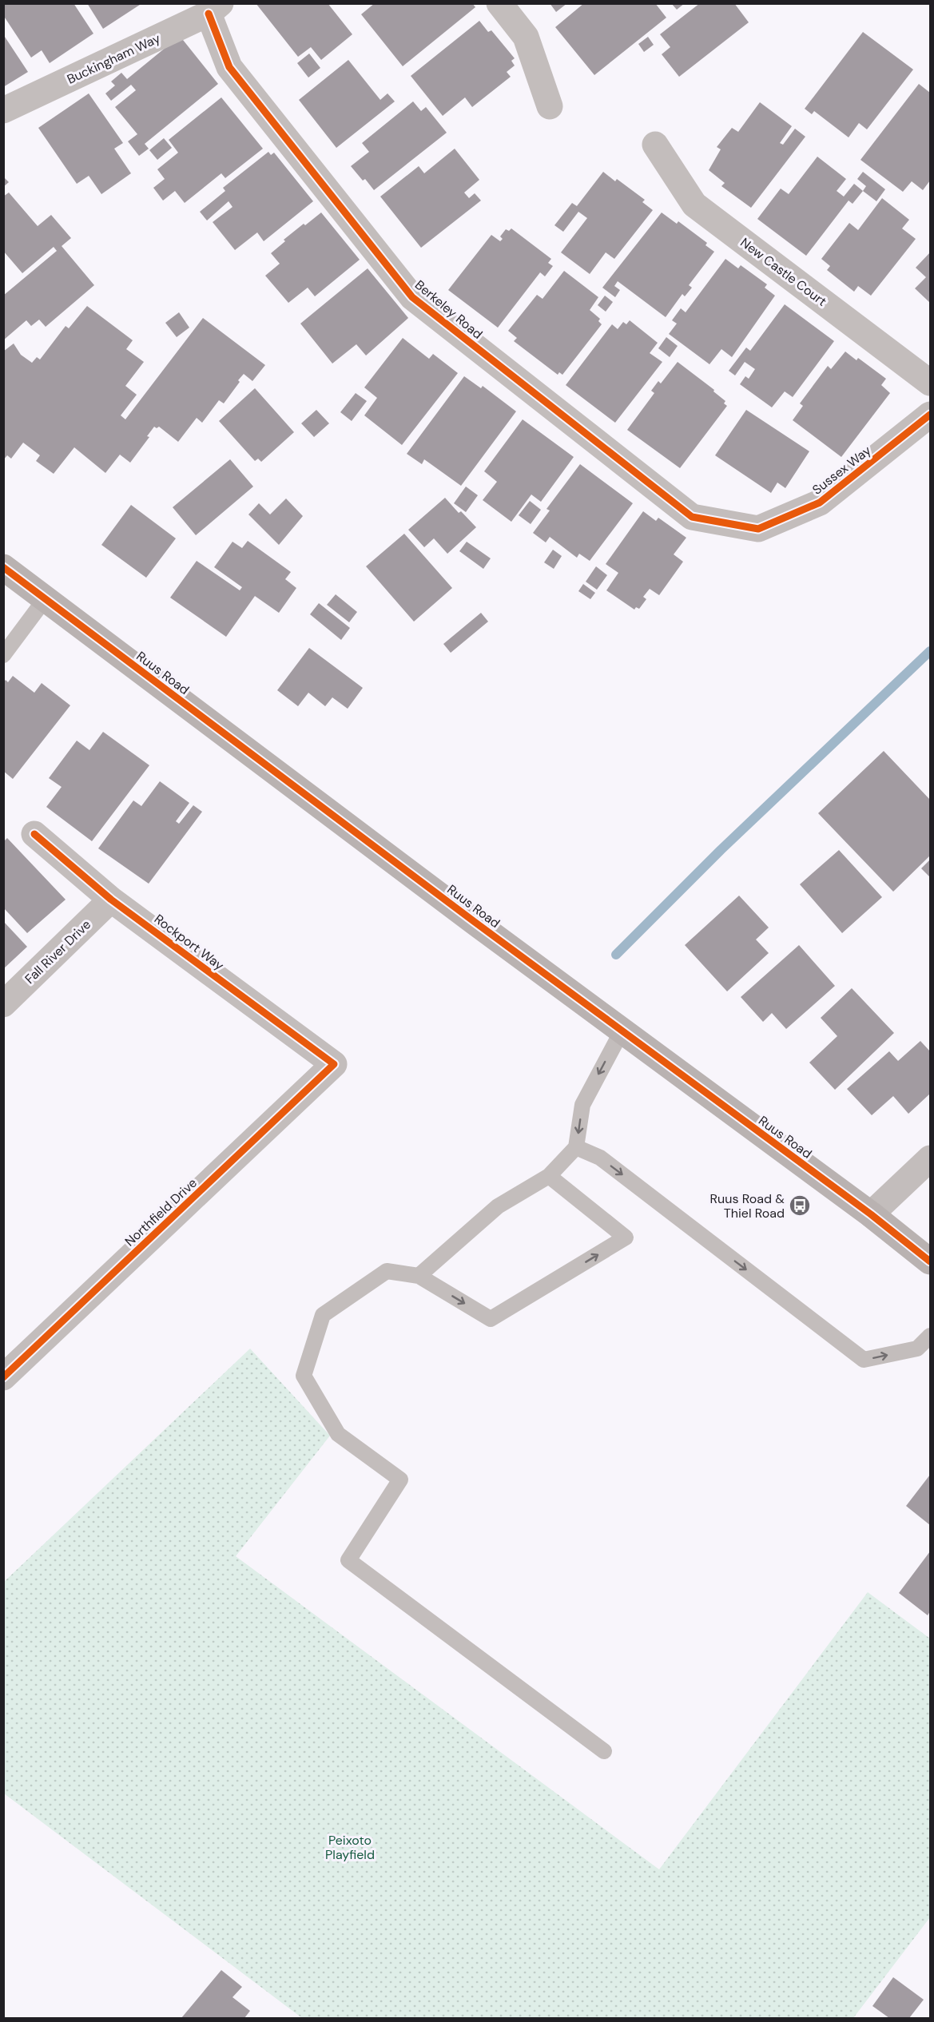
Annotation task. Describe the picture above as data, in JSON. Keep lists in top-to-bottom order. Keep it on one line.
{"streets":{"street":["Buckingham Way","New Castle Court","Berkeley Road","Sussex Way","Ruus Road","Rockport Way","Fall River Drive","Northfield Drive"]},"crossings":[["Buckingham Way","Berkeley Road"],["Berkeley Road","Sussex Way"],["Rockport Way","Fall River Drive"],["Rockport Way","Northfield Drive"]],"parks":["Peixoto Playfield"],"places":{"bus stop":["Ruus Road & Thiel Road"]}}
